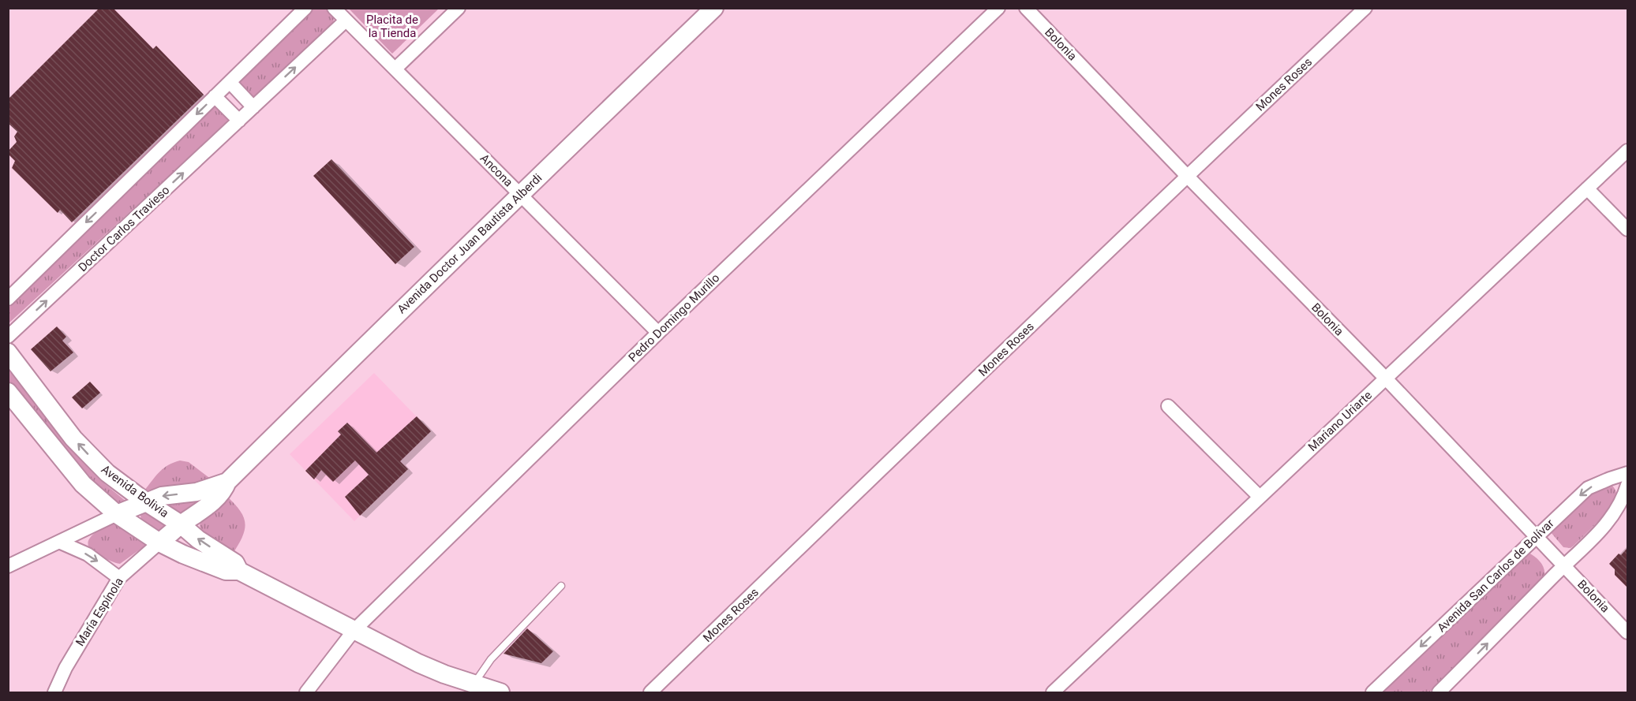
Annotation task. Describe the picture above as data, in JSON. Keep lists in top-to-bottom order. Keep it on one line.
{"streets":{"street":["Bolonia","Mones Roses","Ancona","Doctor Carlos Travieso","Avenida Doctor Juan Bautista Alberdi","Pedro Domingo Murillo","Mariano Uriarte","Avenida Bolivia","Avenida San Carlos de Bolívar","María Espínola"]},"crossings":[["Bolonia","Mones Roses"],["Bolonia","Mariano Uriarte"],["Bolonia","Avenida San Carlos de Bolívar"],["Ancona","Doctor Carlos Travieso"],["Ancona","Avenida Doctor Juan Bautista Alberdi"],["Ancona","Pedro Domingo Murillo"],["Avenida Doctor Juan Bautista Alberdi","Avenida Bolivia"],["Avenida Doctor Juan Bautista Alberdi","María Espínola"],["Pedro Domingo Murillo","Avenida Bolivia"],["Avenida Bolivia","María Espínola"]],"parks":["Placita de la Tienda"]}
